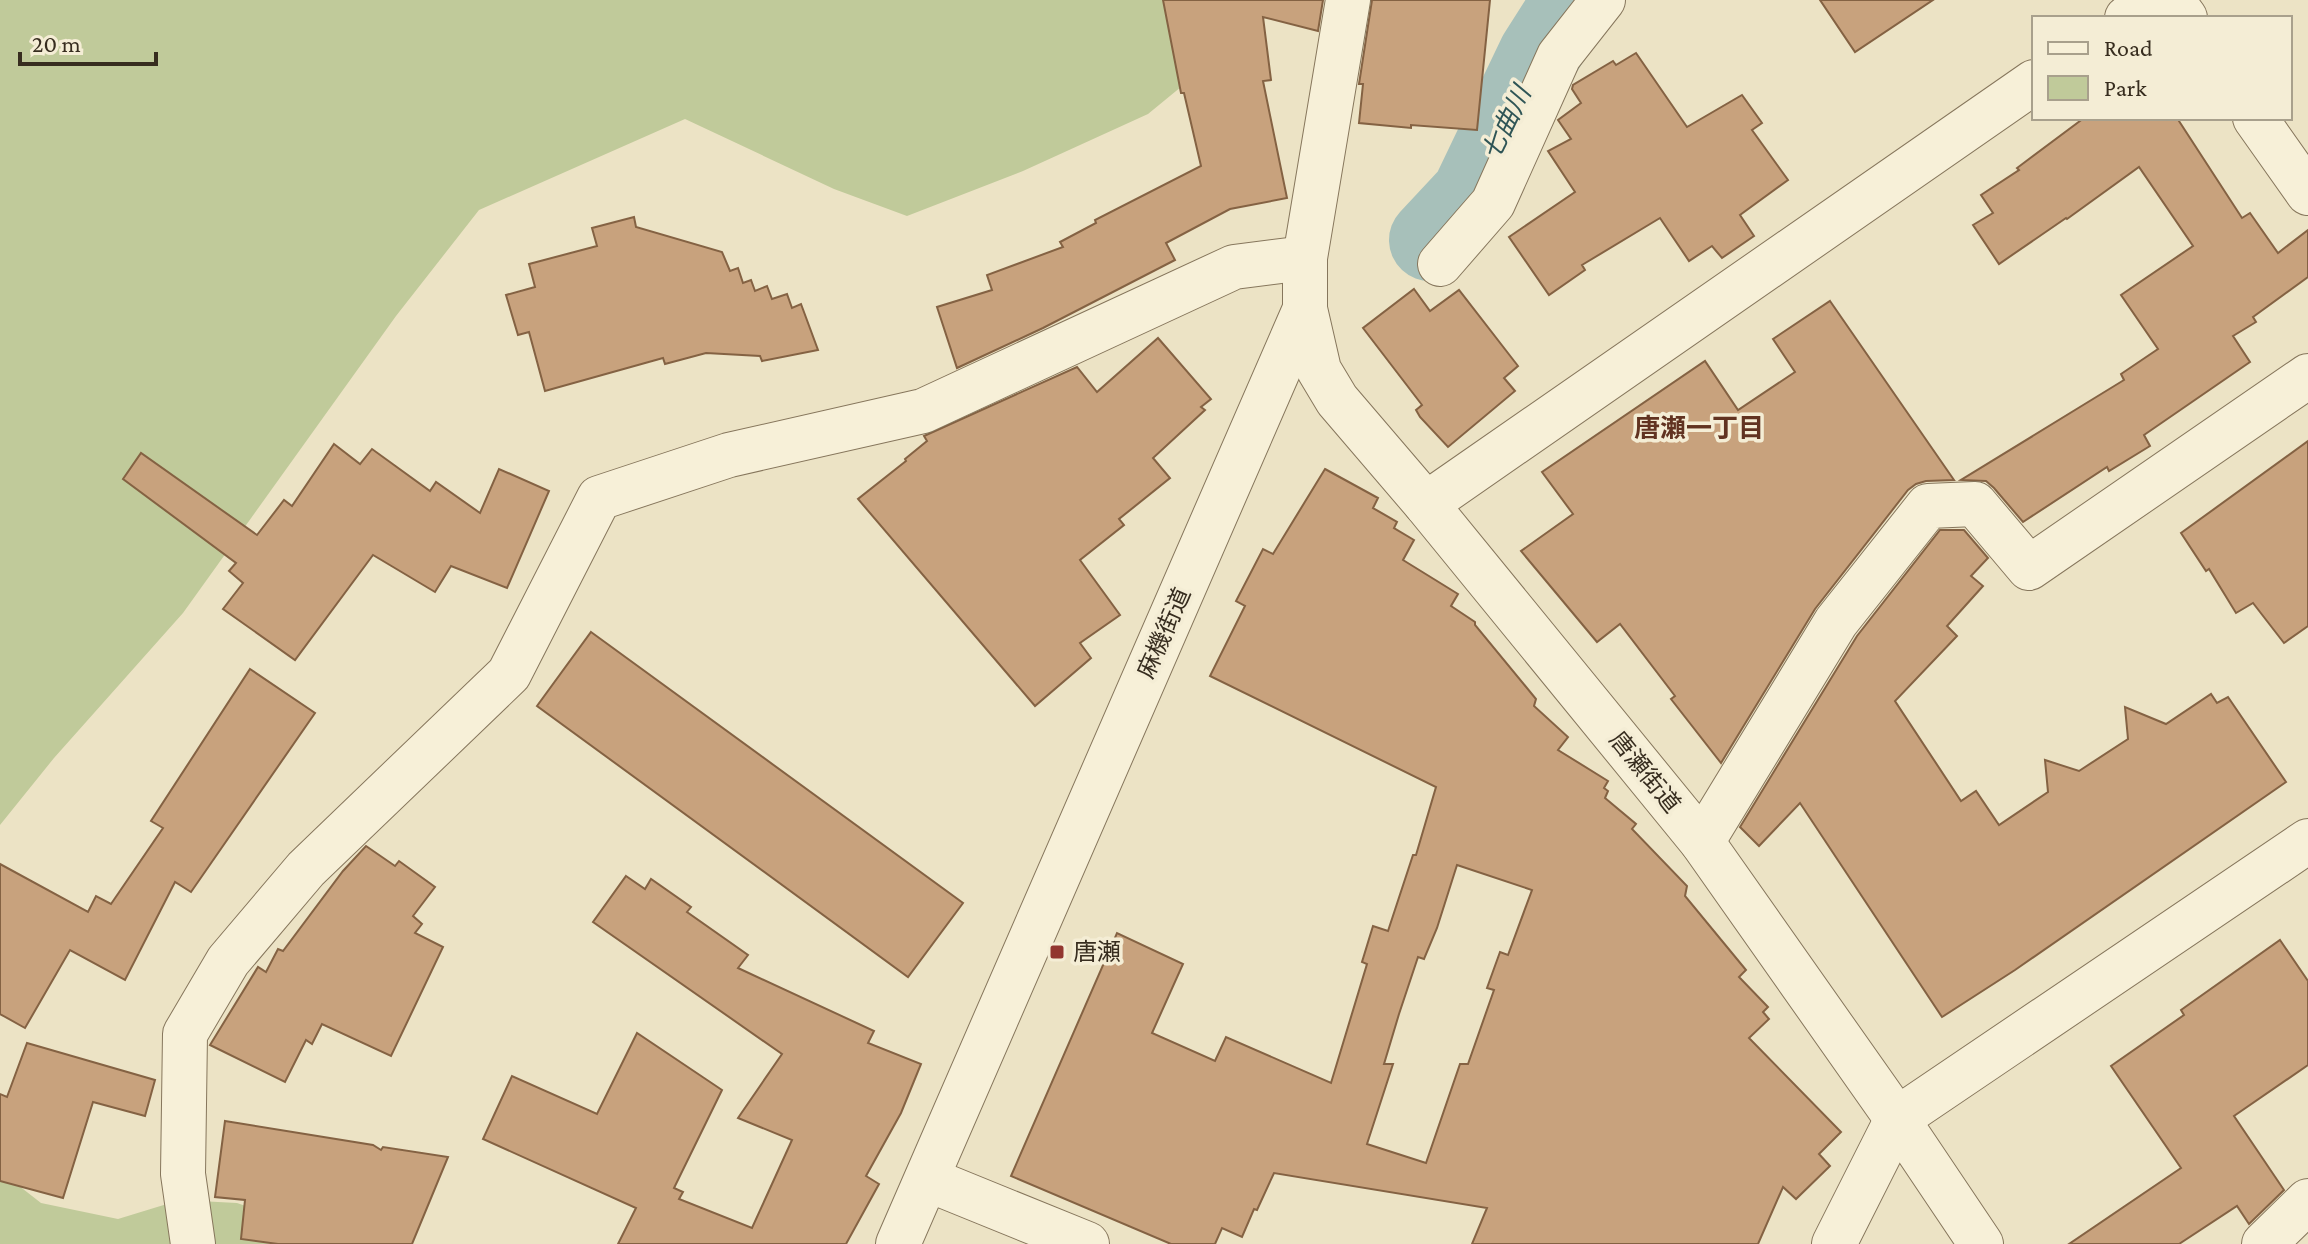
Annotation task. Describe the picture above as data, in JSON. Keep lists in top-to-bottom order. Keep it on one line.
{"streets":{"street":["麻機街道","唐瀬街道"]},"crossings":[["麻機街道","唐瀬街道"]],"districts":["唐瀬一丁目"],"water":["七曲川"],"places":{"transit":["唐瀬"]},"legend":["Road","Park"],"scale_bar":"20 m"}
